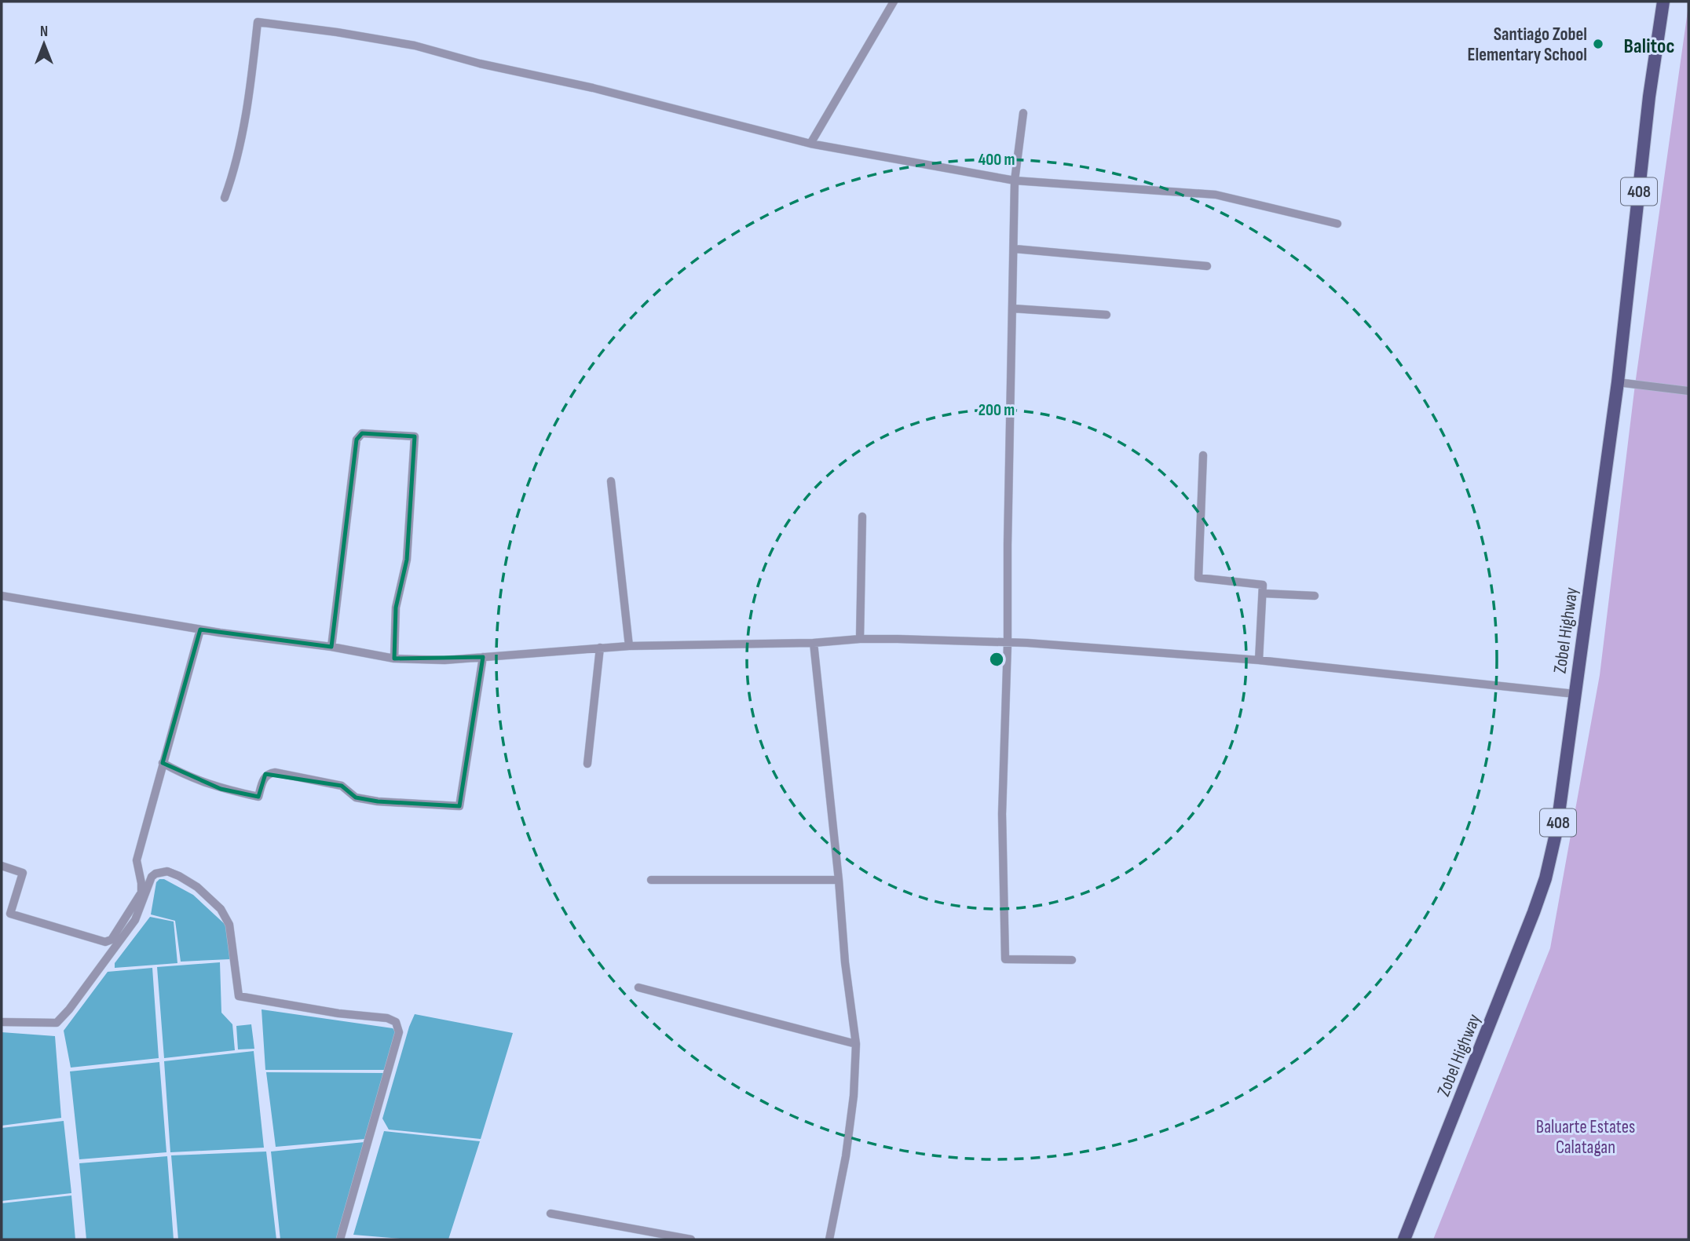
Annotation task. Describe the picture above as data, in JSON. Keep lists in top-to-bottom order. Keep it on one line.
{"streets":{"main road":["408","Zobel Highway"]},"districts":["Balitoc"],"parks":["Baluarte Estates Calatagan"],"places":["Santiago Zobel Elementary School"],"north":"top","rings":["400 m","200 m"]}
